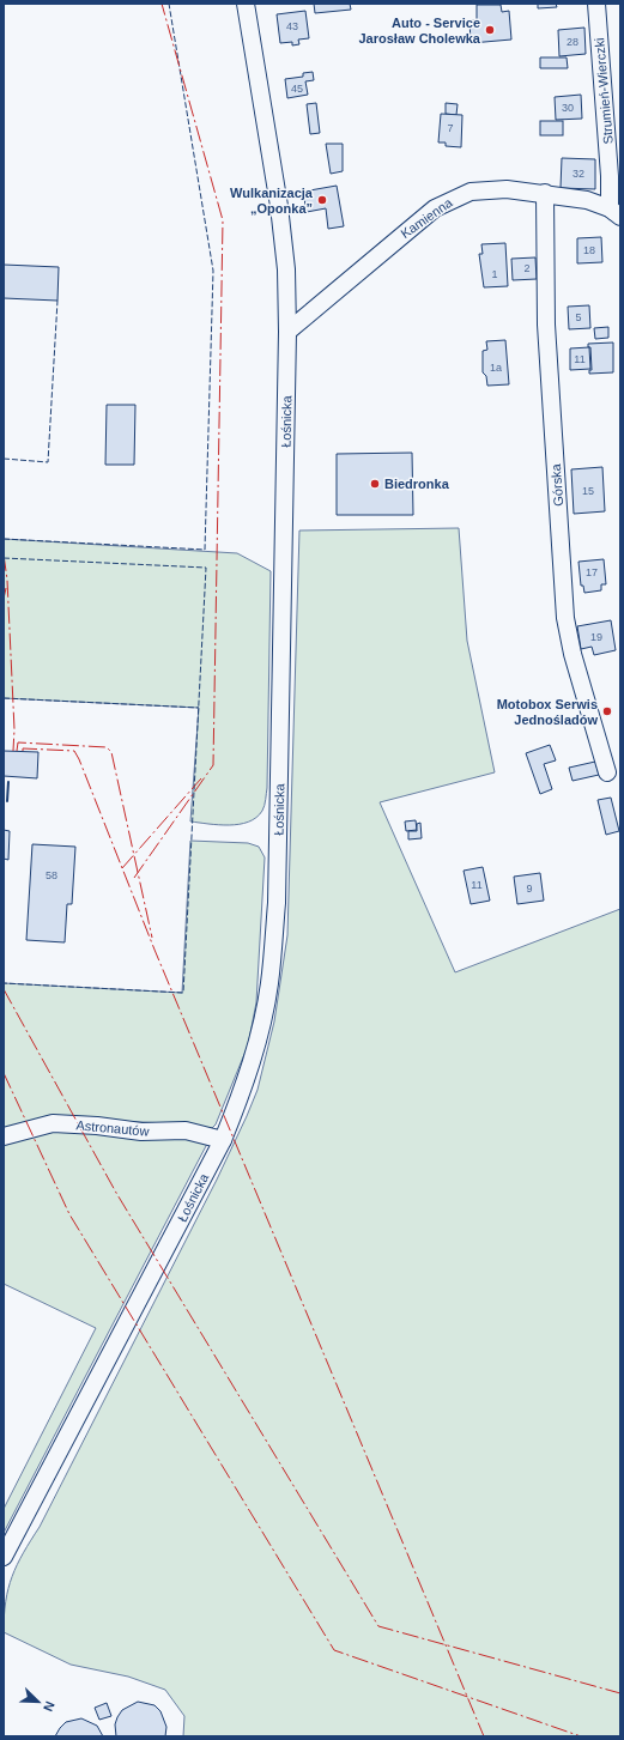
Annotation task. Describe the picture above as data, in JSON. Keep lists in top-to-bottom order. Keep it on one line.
{"streets":{"street":["Strumień-Wierczki","Kamienna","Łośnicka","Górska","Astronautów"]},"crossings":[["Strumień-Wierczki","Kamienna"],["Kamienna","Łośnicka"],["Kamienna","Górska"],["Łośnicka","Astronautów"]],"places":["Auto - Service Jarosław Cholewka","Wulkanizacja „Oponka”","Biedronka","Motobox Serwis Jednośladów"],"house_numbers":["43","28","45","30","7","32","18","2","1","5","11","1a","15","17","19","58","11","9"],"north":"bottom right"}
